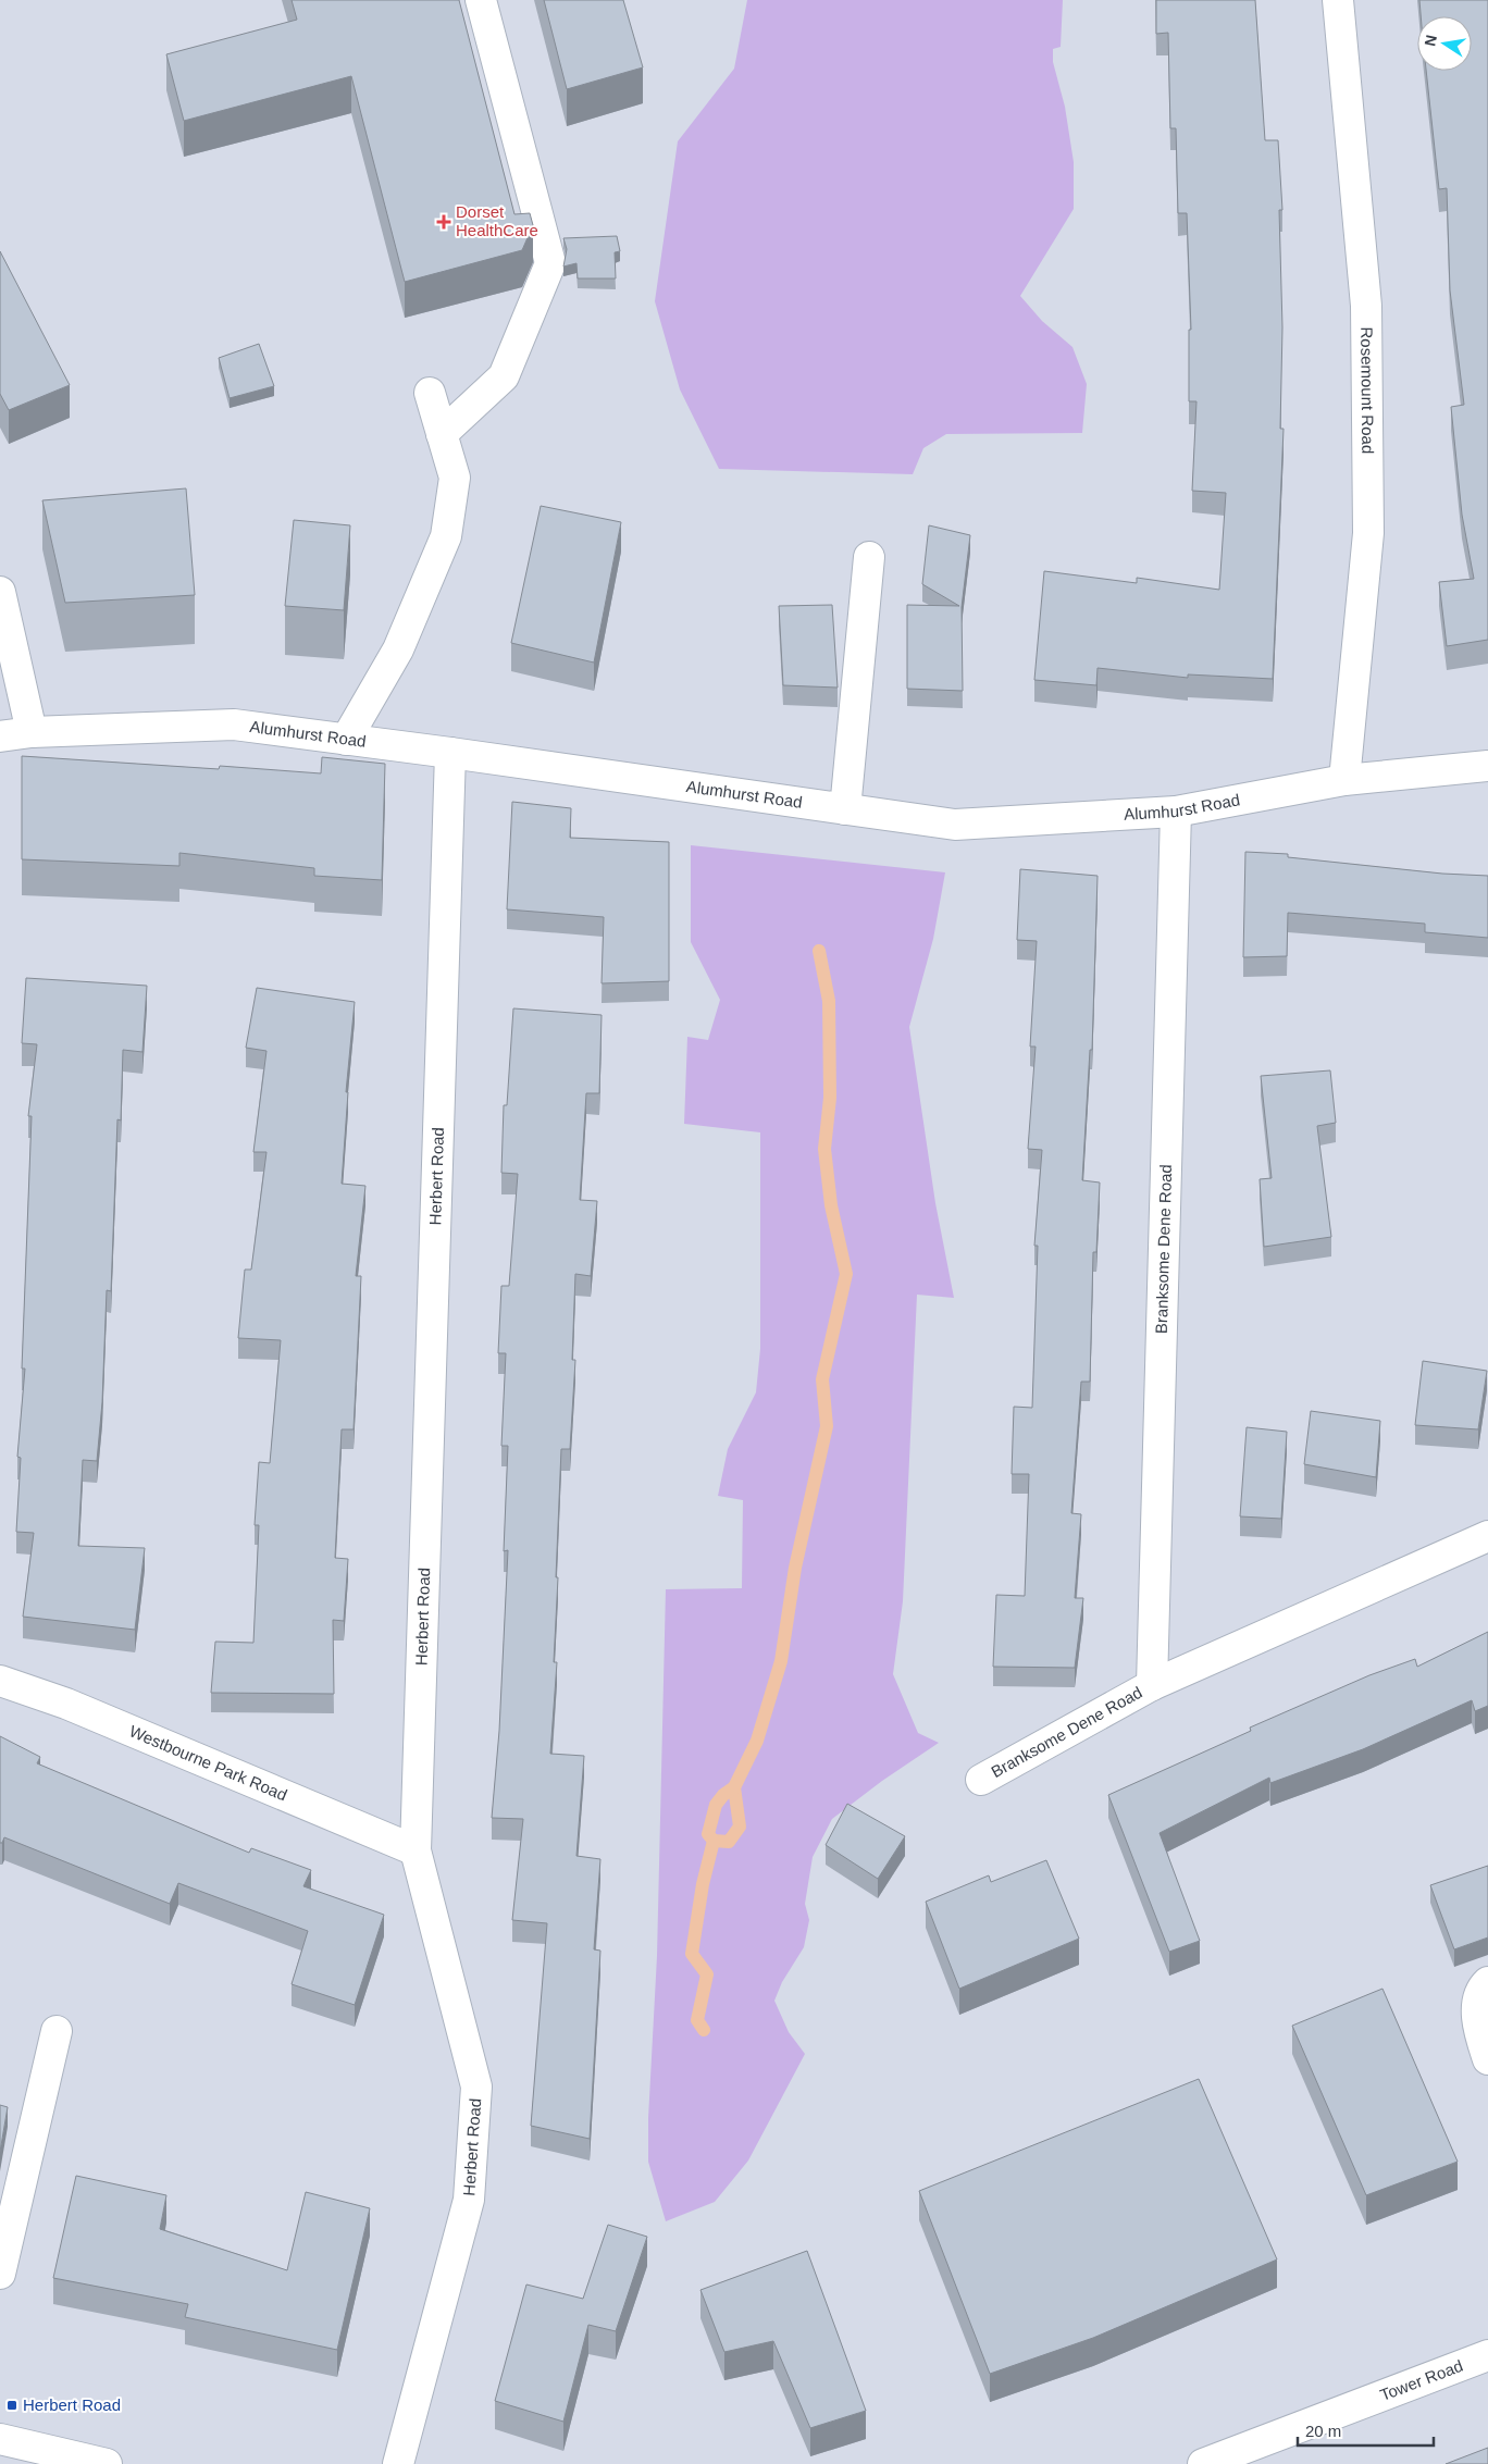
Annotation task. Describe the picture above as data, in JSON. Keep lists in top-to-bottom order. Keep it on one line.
{"streets":{"street":["Rosemount Road","Alumhurst Road","Herbert Road","Branksome Dene Road","Westbourne Park Road","Tower Road"]},"crossings":[["Rosemount Road","Alumhurst Road"],["Alumhurst Road","Herbert Road"],["Alumhurst Road","Branksome Dene Road"],["Herbert Road","Westbourne Park Road"]],"places":{"health":["Dorset HealthCare"],"transit":["Herbert Road"]},"scale_bar":"20 m","north":"left"}
